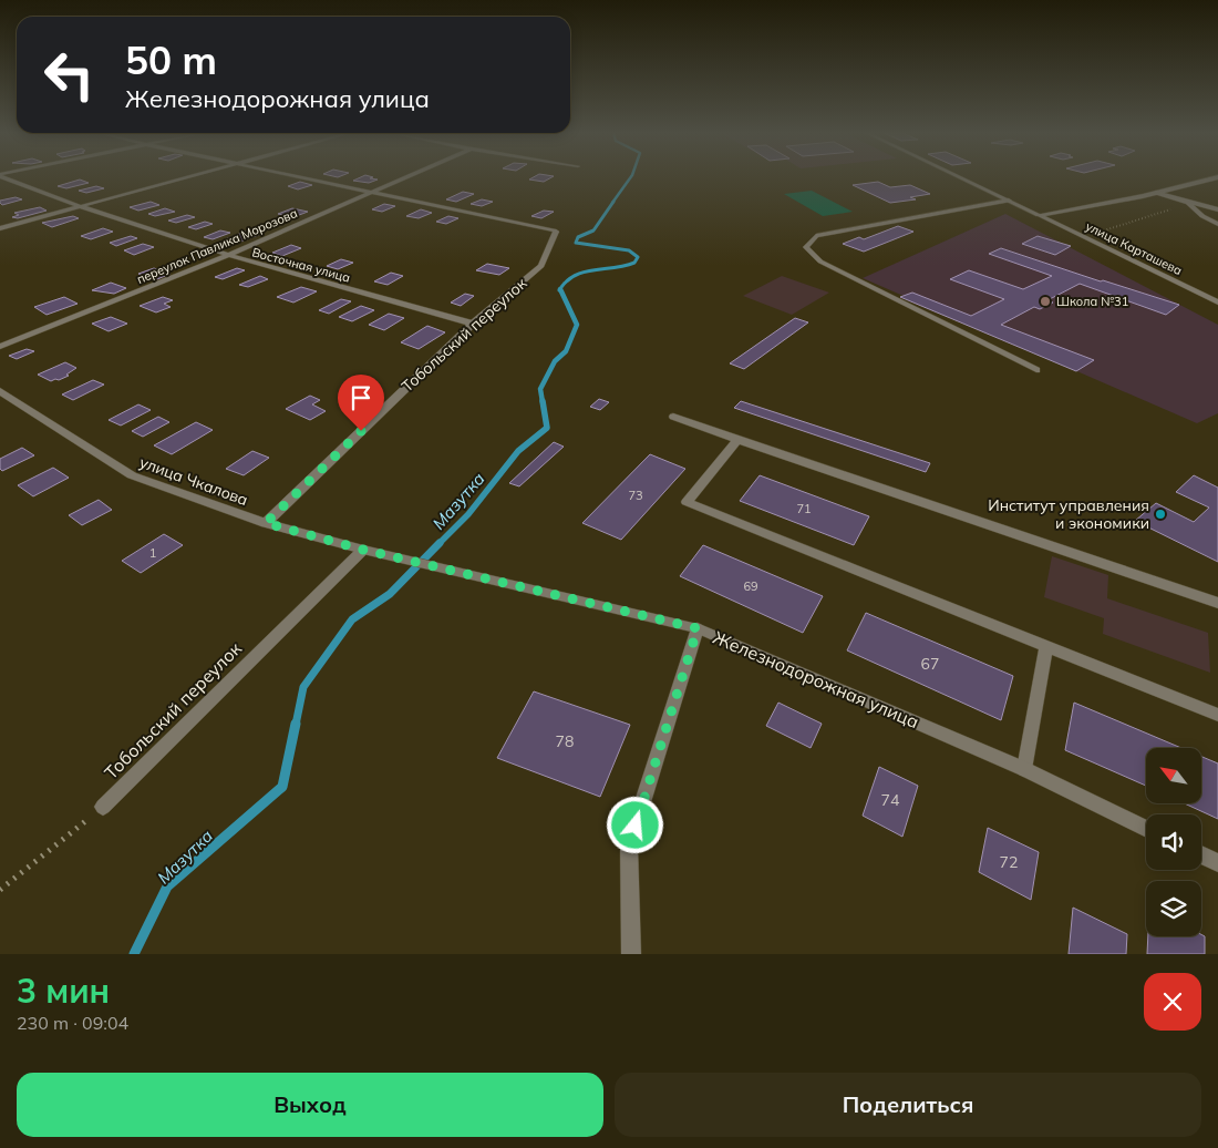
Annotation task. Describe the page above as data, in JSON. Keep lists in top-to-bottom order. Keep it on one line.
{"streets":{"street":["переулок Павлика Морозова","улица Карташева","Восточная улица","Тобольский переулок","улица Чкалова","Железнодорожная улица"]},"crossings":[["переулок Павлика Морозова","Восточная улица"],["переулок Павлика Морозова","Тобольский переулок"],["Восточная улица","Тобольский переулок"],["Тобольский переулок","улица Чкалова"],["Тобольский переулок","Железнодорожная улица"],["улица Чкалова","Железнодорожная улица"]],"water":["Мазутка"],"places":["Школа №31","Институт управления и экономики"],"house_numbers":["73","71","1","69","67","78","74","72"],"north":"top left","page":{"turn":["50 m","Железнодорожная улица"],"heading":["3 мин","230 m · 09:04"],"buttons":["Выход","Поделиться"]}}
